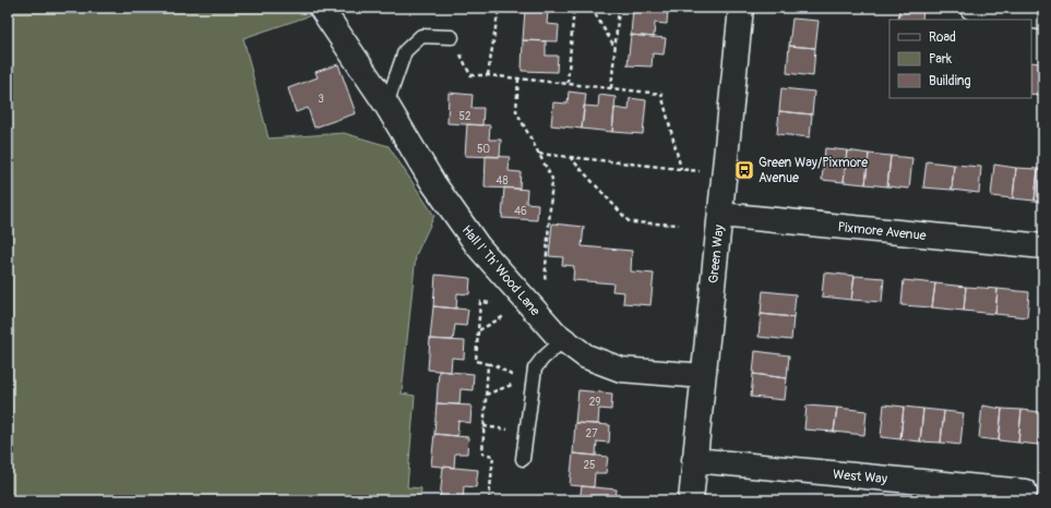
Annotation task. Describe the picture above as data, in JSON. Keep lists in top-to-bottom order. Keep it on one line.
{"streets":{"street":["Pixmore Avenue","Green Way","Hall I' Th' Wood Lane","West Way"]},"crossings":[["Pixmore Avenue","Green Way"],["Green Way","Hall I' Th' Wood Lane"],["Green Way","West Way"]],"places":{"bus stop":["Green Way/Pixmore Avenue"]},"house_numbers":["3","52","50","48","46","29","27","25"],"legend":["Road","Park","Building"]}
